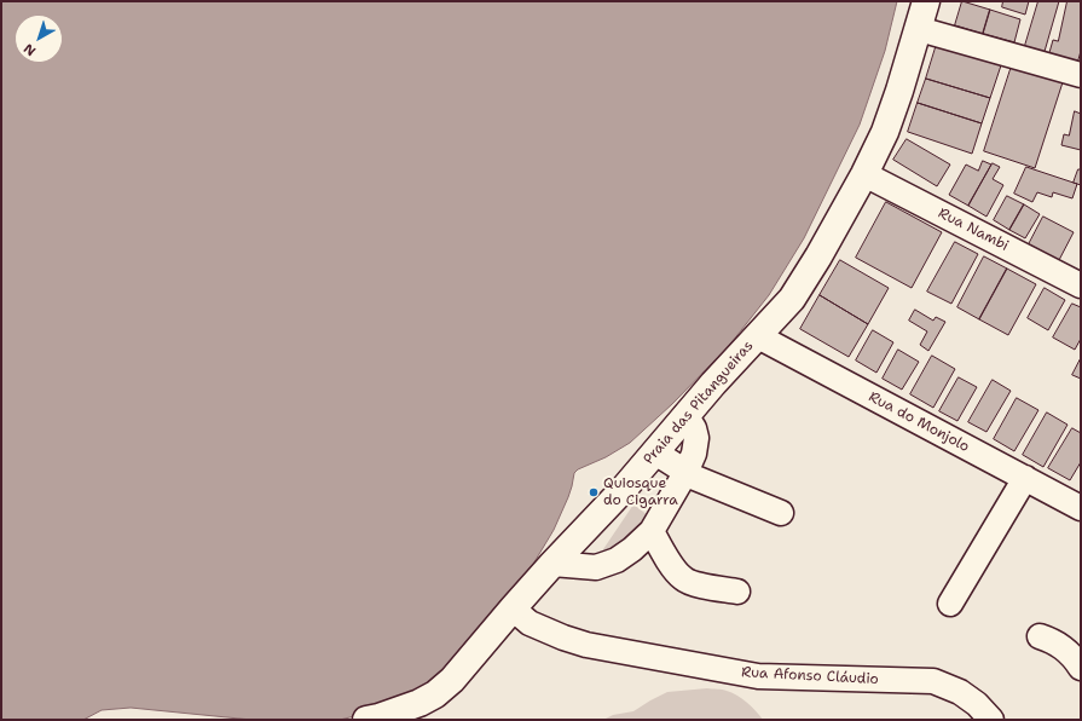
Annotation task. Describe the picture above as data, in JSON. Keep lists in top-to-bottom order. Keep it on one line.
{"streets":{"main road":["Praia das Pitangueiras"],"street":["Rua Nambi","Rua do Monjolo","Rua Afonso Cláudio"]},"crossings":[["Rua Nambi","Praia das Pitangueiras"],["Praia das Pitangueiras","Rua do Monjolo"],["Praia das Pitangueiras","Rua Afonso Cláudio"]],"places":["Quiosque do Cigarra"],"north":"bottom left"}
